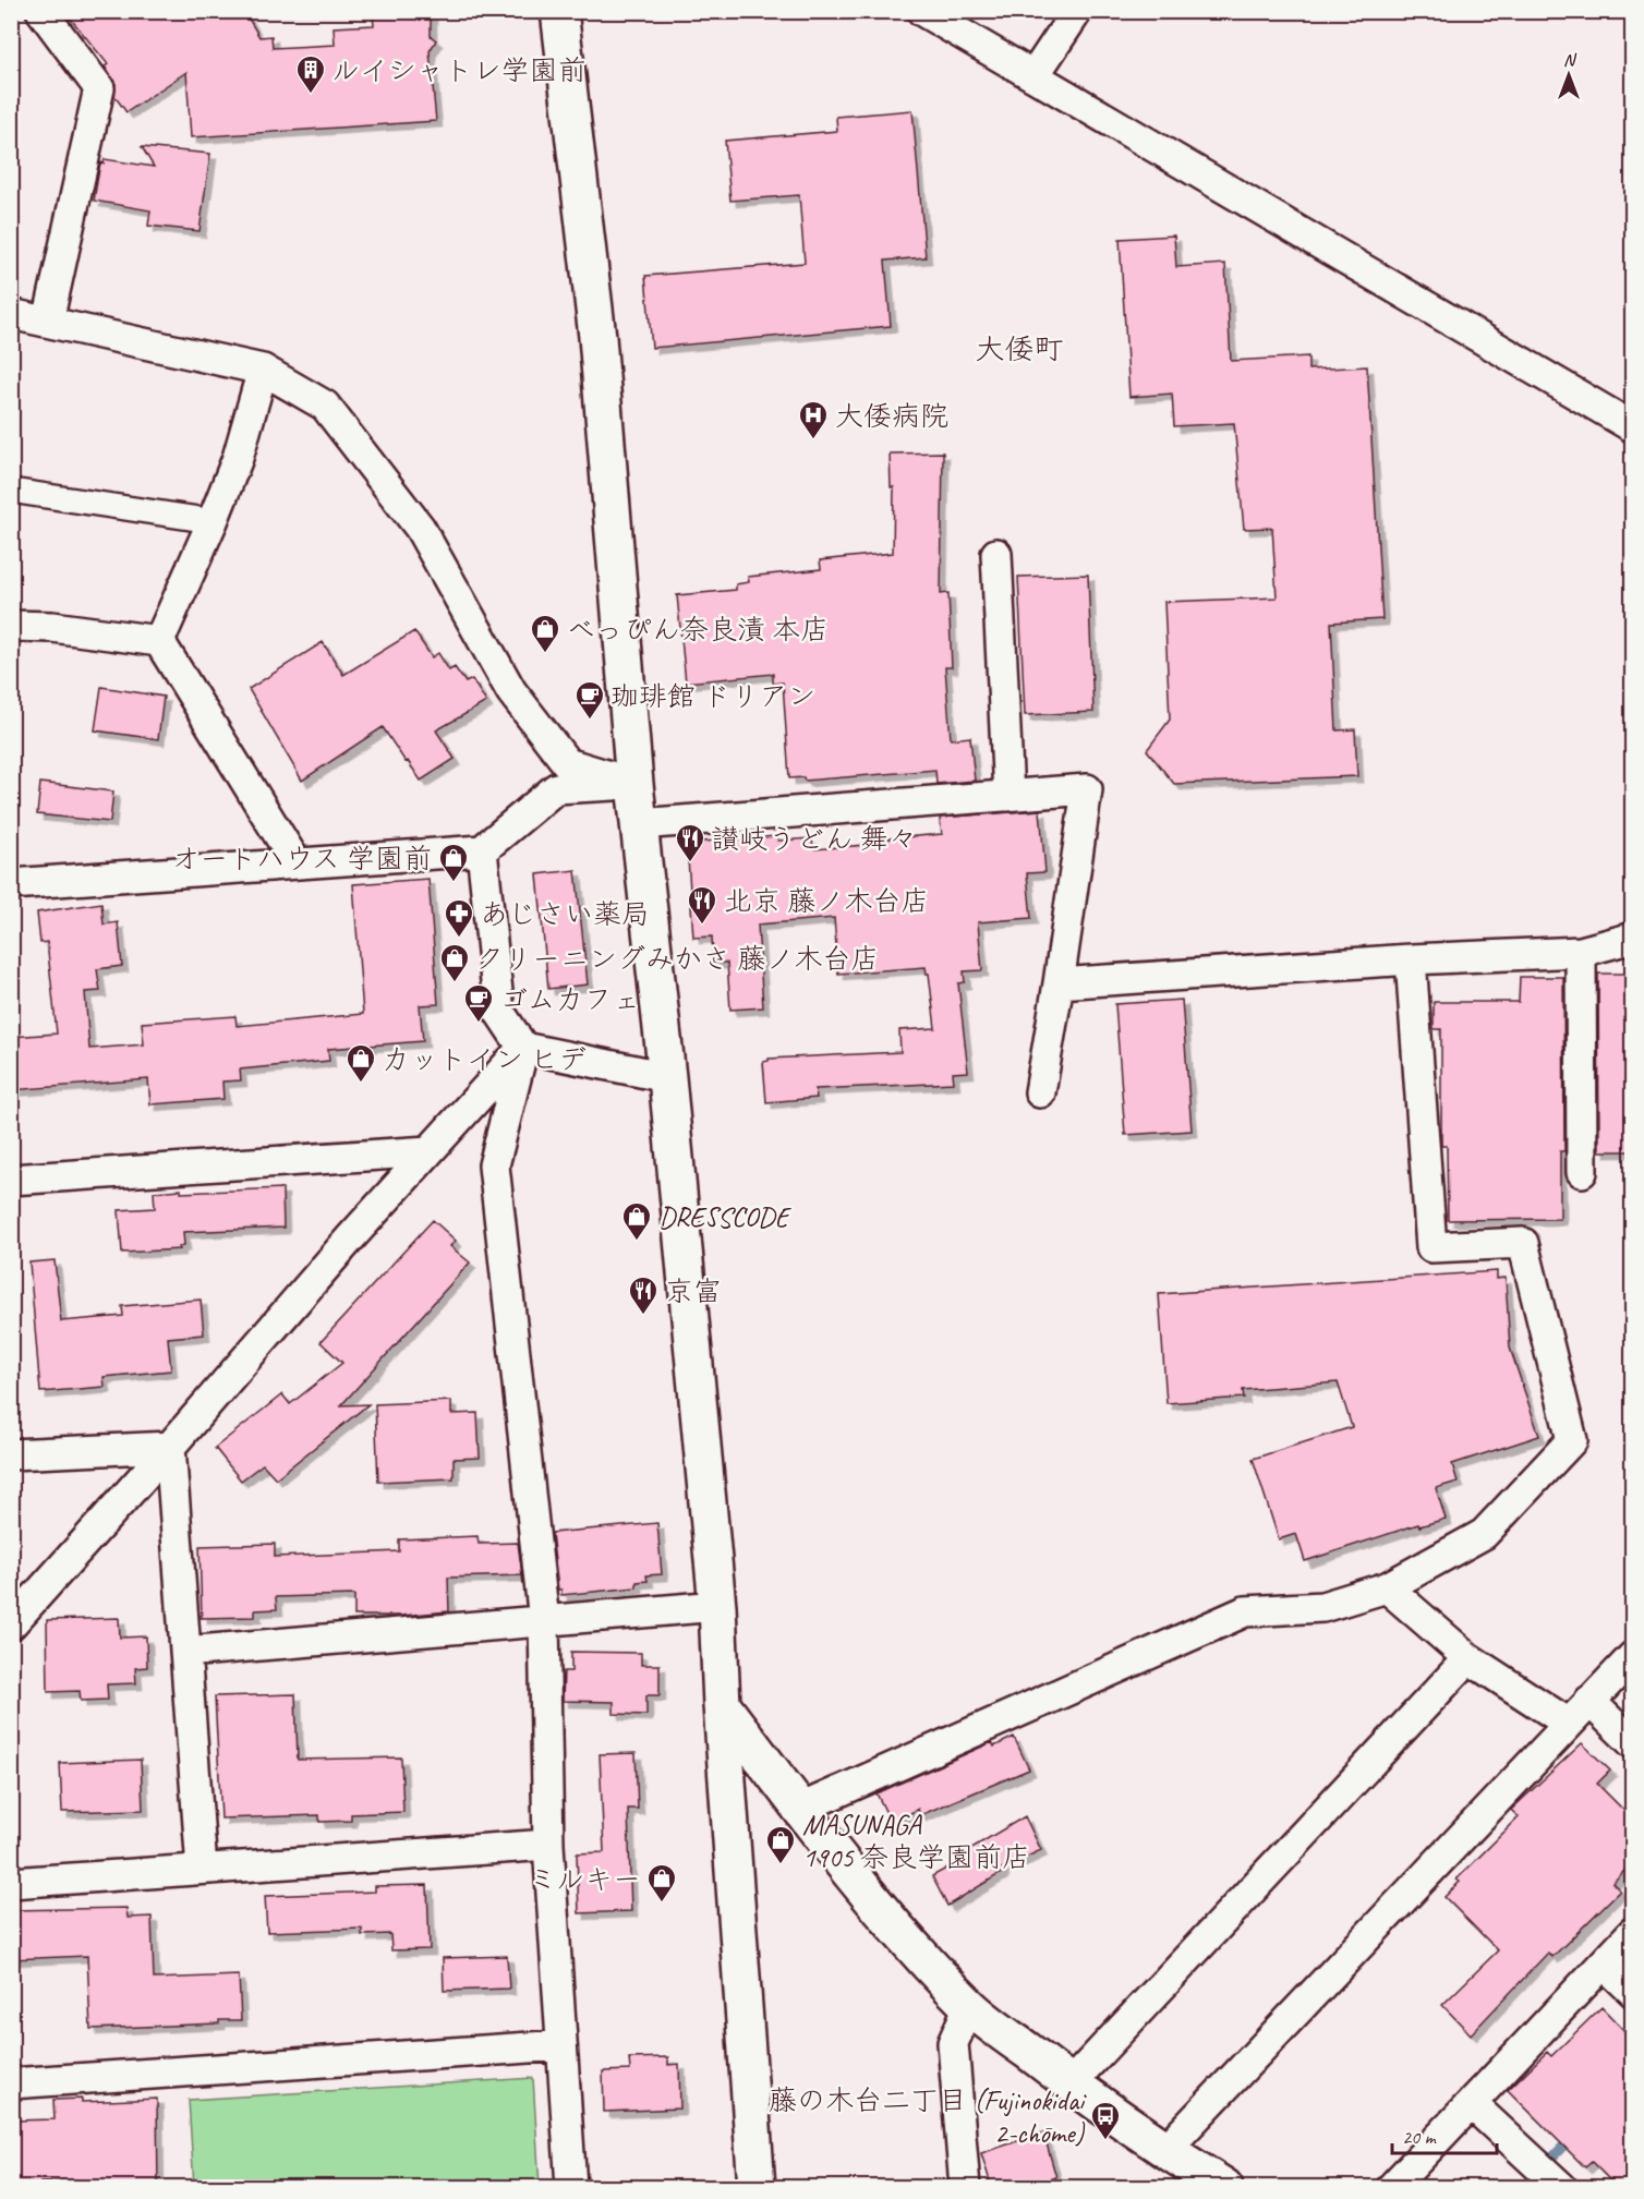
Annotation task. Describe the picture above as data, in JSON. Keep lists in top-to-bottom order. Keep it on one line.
{"districts":["大倭町"],"places":{"building":["ルイシャトレ学園前"],"hospital":["大倭病院"],"shop":["べっぴん奈良漬 本店","オートハウス 学園前","クリーニングみかさ 藤ノ木台店","カットイン ヒデ","DRESSCODE","MASUNAGA 1905 奈良学園前店","ミルキー"],"cafe":["珈琲館 ドリアン","ゴムカフェ"],"restaurant":["讃岐うどん 舞々","北京 藤ノ木台店","京富"],"pharmacy":["あじさい薬局"],"bus stop":["藤の木台二丁目 (Fujinokidai 2-chōme)"]},"scale_bar":"20 m","north":"top"}
